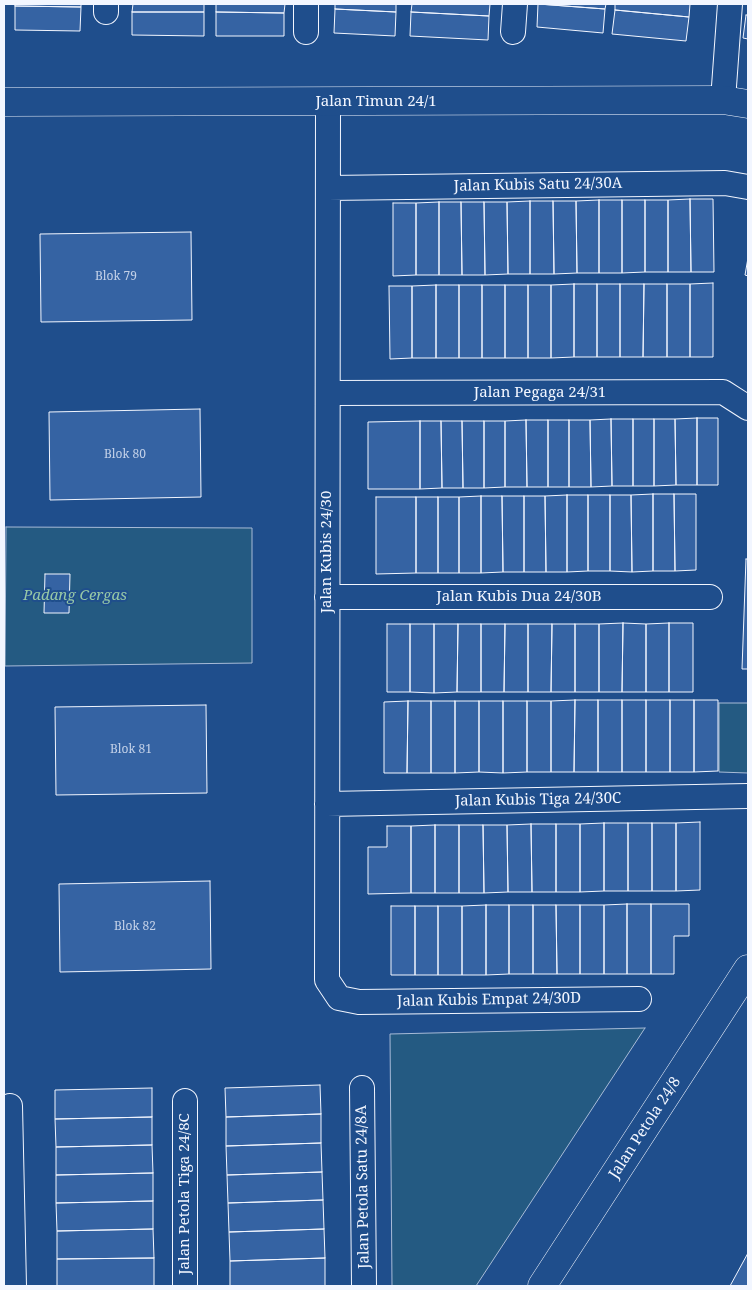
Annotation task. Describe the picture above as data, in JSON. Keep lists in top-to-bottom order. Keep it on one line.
{"streets":{"street":["Jalan Timun 24/1","Jalan Kubis Satu 24/30A","Jalan Pegaga 24/31","Jalan Kubis 24/30","Jalan Kubis Dua 24/30B","Jalan Kubis Tiga 24/30C","Jalan Kubis Empat 24/30D","Jalan Petola 24/8","Jalan Petola Satu 24/8A","Jalan Petola Tiga 24/8C"]},"crossings":[["Jalan Timun 24/1","Jalan Kubis 24/30"],["Jalan Kubis Satu 24/30A","Jalan Kubis 24/30"],["Jalan Pegaga 24/31","Jalan Kubis 24/30"],["Jalan Kubis 24/30","Jalan Kubis Dua 24/30B"],["Jalan Kubis 24/30","Jalan Kubis Tiga 24/30C"],["Jalan Kubis 24/30","Jalan Kubis Empat 24/30D"]],"parks":["Padang Cergas"],"house_numbers":["Blok 79","Blok 80","Blok 81","Blok 82"]}
